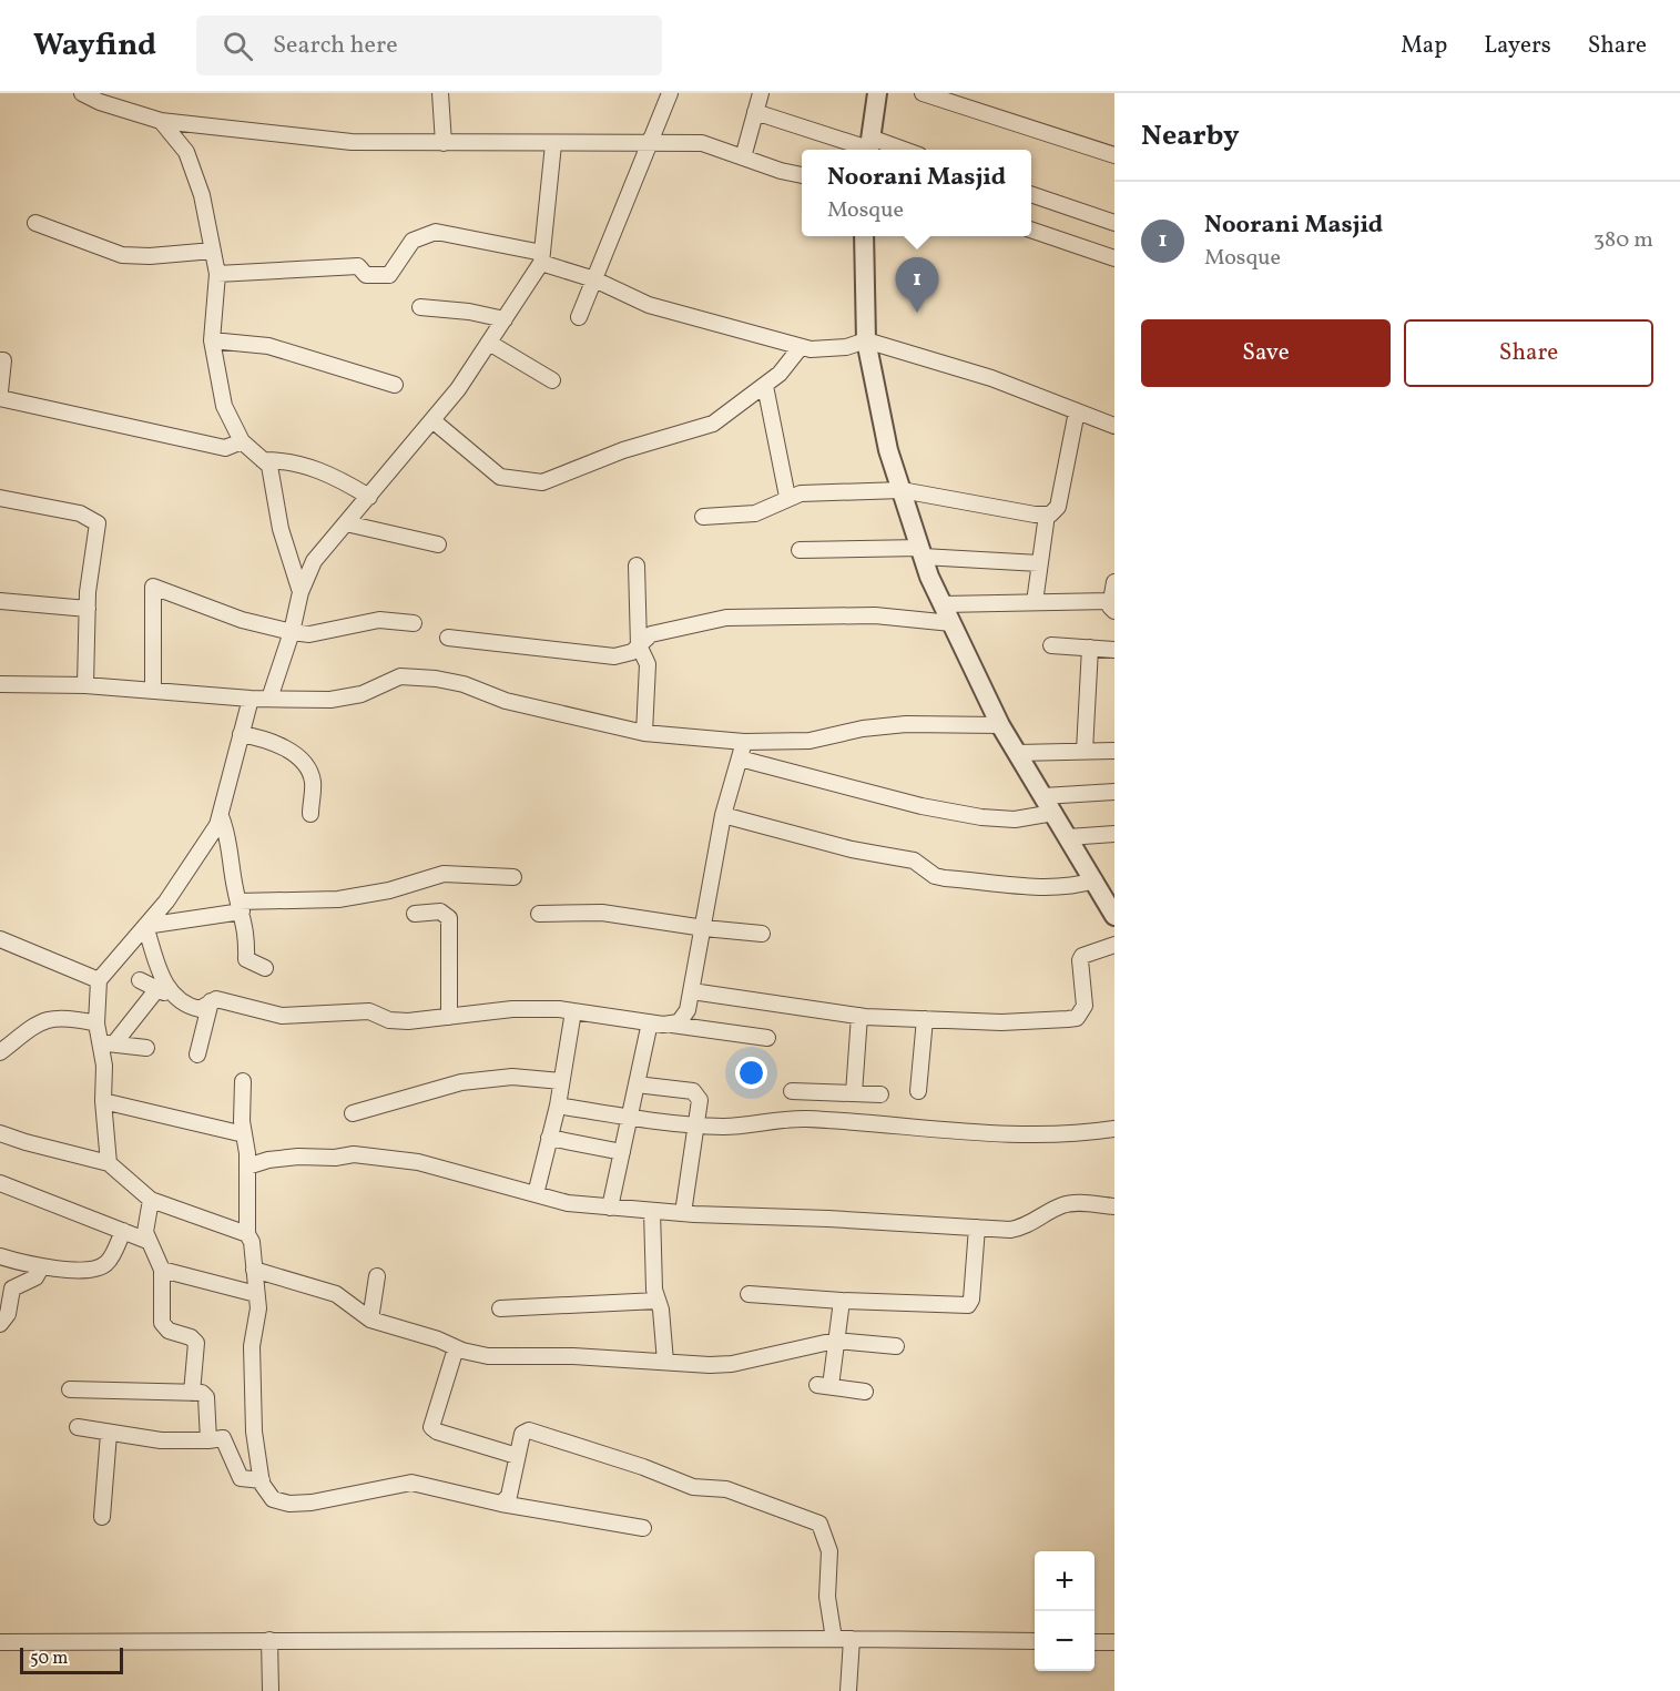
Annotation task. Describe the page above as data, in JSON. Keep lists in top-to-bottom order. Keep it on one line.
{"scale_bar":"50 m","page":{"header":"Wayfind","search":"Search here","nav":["Map","Layers","Share"],"heading":"Nearby","popup":["Noorani Masjid","Mosque"],"list":[{"mark":"1","name":"Noorani Masjid","note":"Mosque","value":"380 m"}],"pins":"1","buttons":["Save","Share"],"map_buttons":["+","−"],"scale":"50 m"}}
